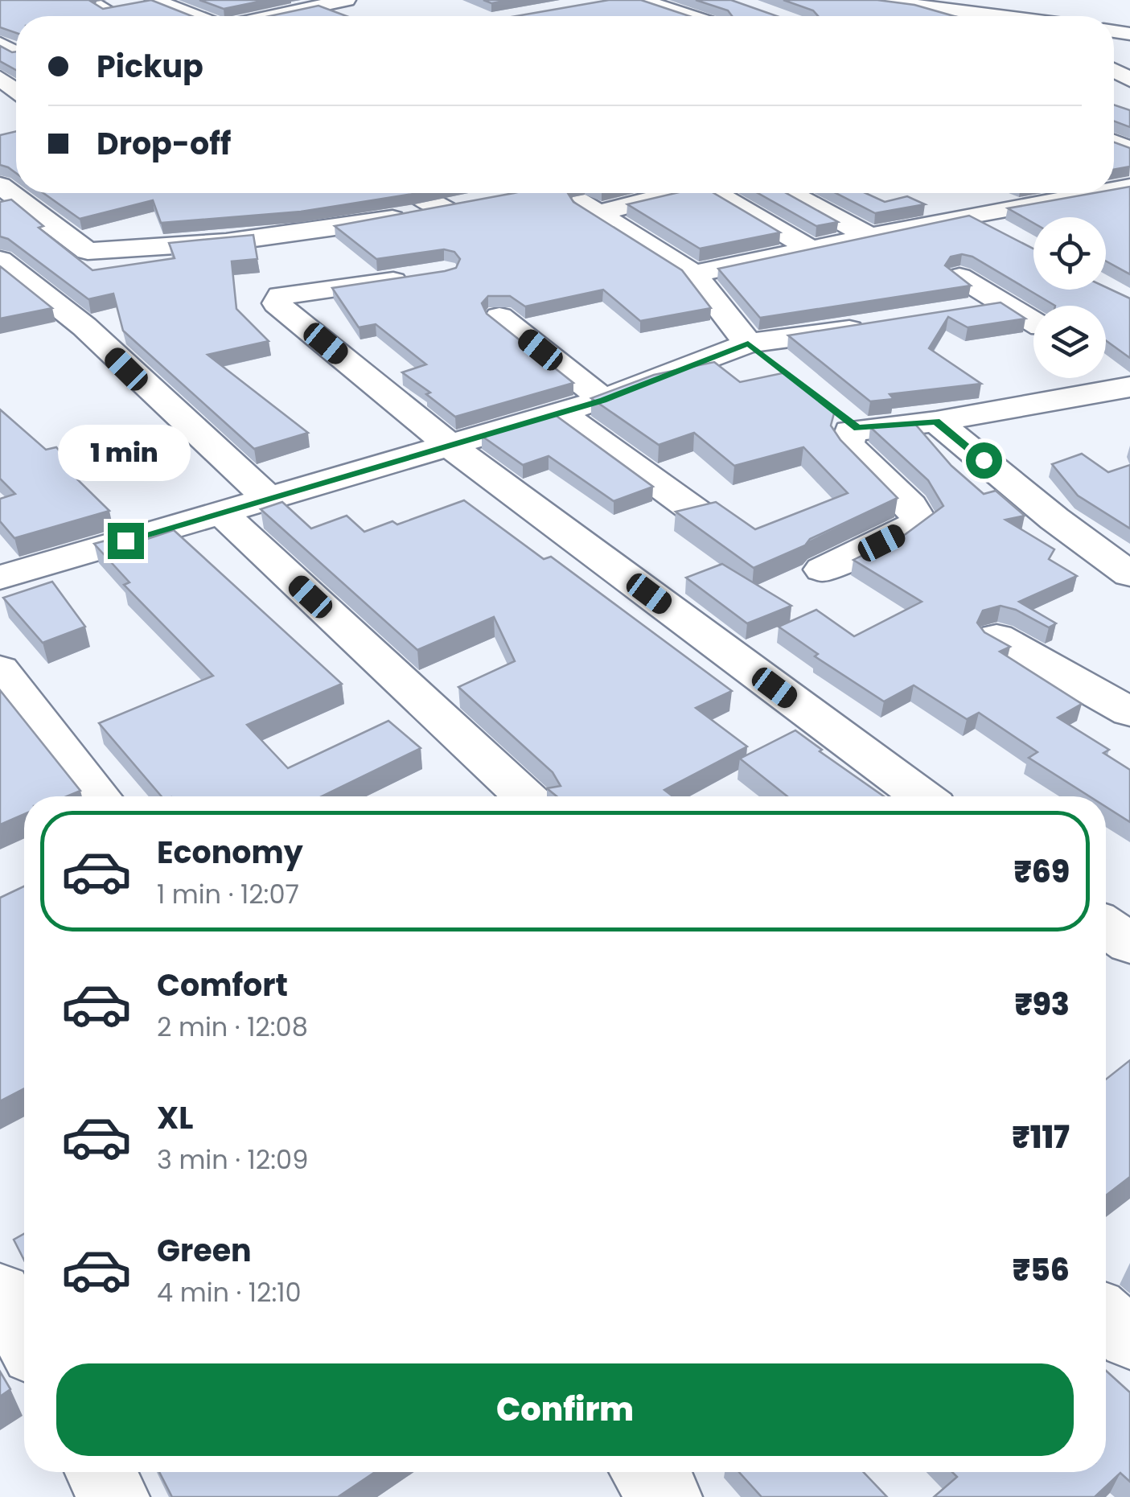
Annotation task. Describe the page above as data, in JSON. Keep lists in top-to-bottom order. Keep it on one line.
{"page":{"banner":["Pickup","Drop-off"],"bubble":"1 min","list":[{"name":"Economy","note":"1 min · 12:07","value":"₹69"},{"name":"Comfort","note":"2 min · 12:08","value":"₹93"},{"name":"XL","note":"3 min · 12:09","value":"₹117"},{"name":"Green","note":"4 min · 12:10","value":"₹56"}],"buttons":"Confirm"}}
